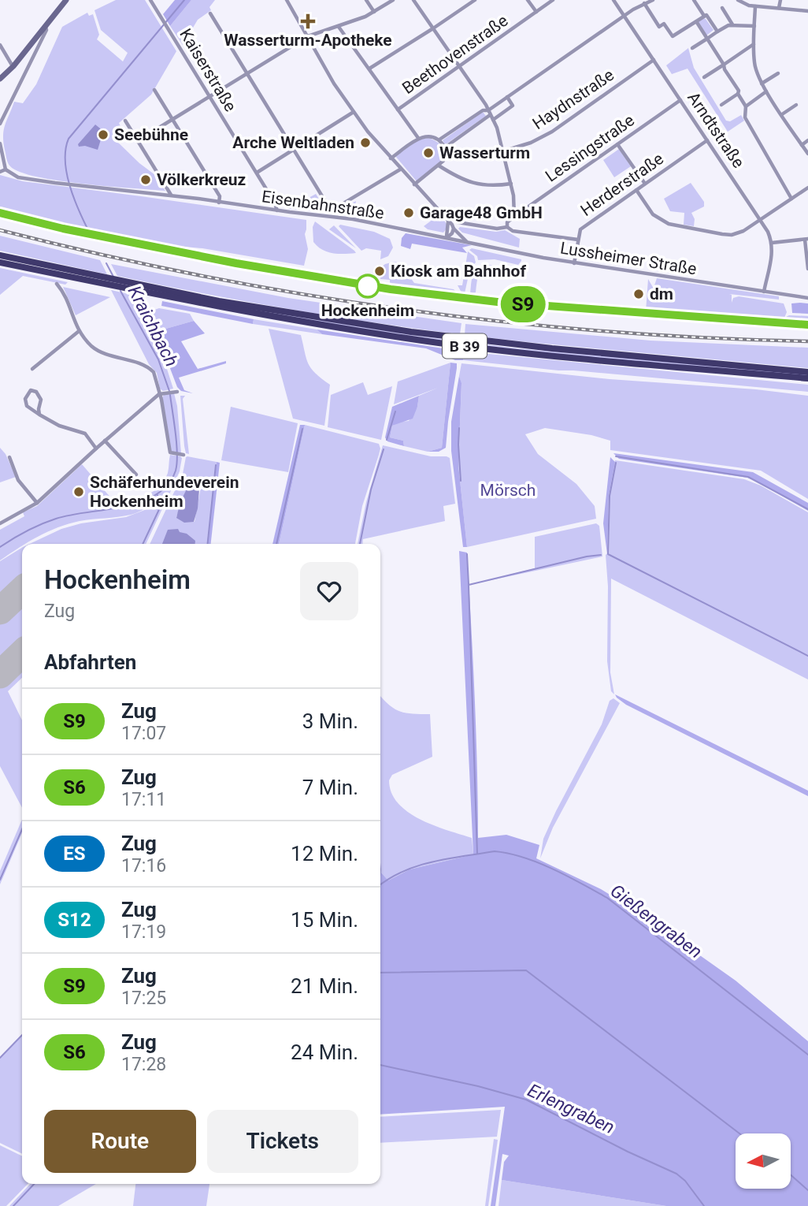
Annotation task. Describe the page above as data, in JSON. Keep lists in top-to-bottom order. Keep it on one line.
{"streets":{"highway":["B 39"],"street":["Beethovenstraße","Kaiserstraße","Haydnstraße","Arndtstraße","Lessingstraße","Herderstraße","Eisenbahnstraße","Lussheimer Straße"]},"crossings":[["Kaiserstraße","Eisenbahnstraße"],["Haydnstraße","Arndtstraße"],["Arndtstraße","Lessingstraße"],["Arndtstraße","Herderstraße"],["Herderstraße","Lussheimer Straße"],["Eisenbahnstraße","Lussheimer Straße"]],"water":["Kraichbach","Gießengraben","Erlengraben"],"parks":["Mörsch"],"places":{"health":["Wasserturm-Apotheke"],"other":["Seebühne","Arche Weltladen","Wasserturm","Völkerkreuz","Garage48 GmbH","Kiosk am Bahnhof","Hockenheim","dm","Schäferhundeverein Hockenheim"]},"north":"left","page":{"on_map":"S9","heading":[["Hockenheim","Zug"],"Abfahrten"],"list":[{"mark":"S9","name":"Zug","note":"17:07","value":"3 Min."},{"mark":"S6","name":"Zug","note":"17:11","value":"7 Min."},{"mark":"ES","name":"Zug","note":"17:16","value":"12 Min."},{"mark":"S12","name":"Zug","note":"17:19","value":"15 Min."},{"mark":"S9","name":"Zug","note":"17:25","value":"21 Min."},{"mark":"S6","name":"Zug","note":"17:28","value":"24 Min."}],"buttons":["Route","Tickets"]}}
